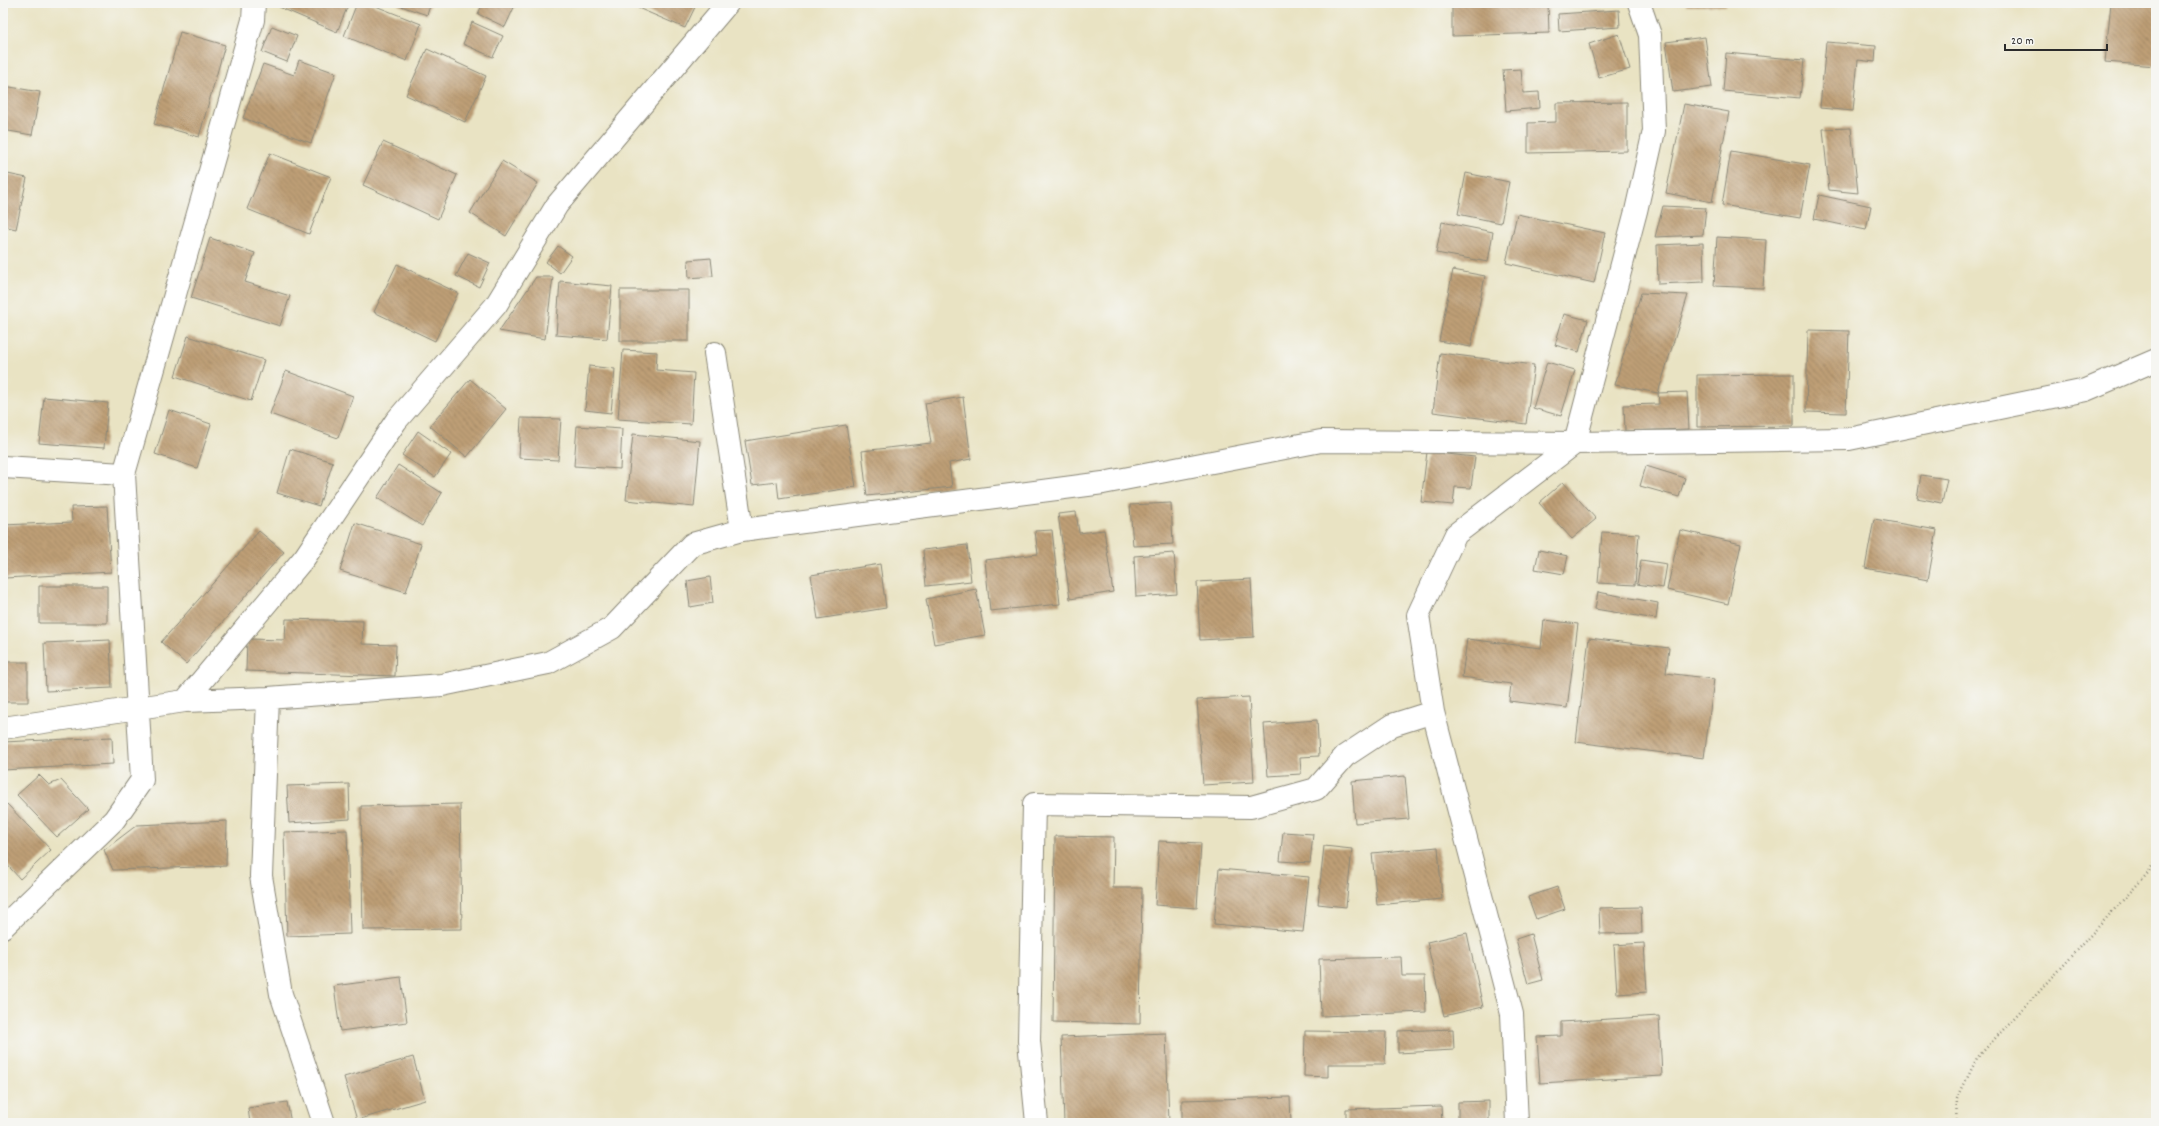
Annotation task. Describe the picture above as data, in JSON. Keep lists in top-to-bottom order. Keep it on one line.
{"scale_bar":"20 m"}
